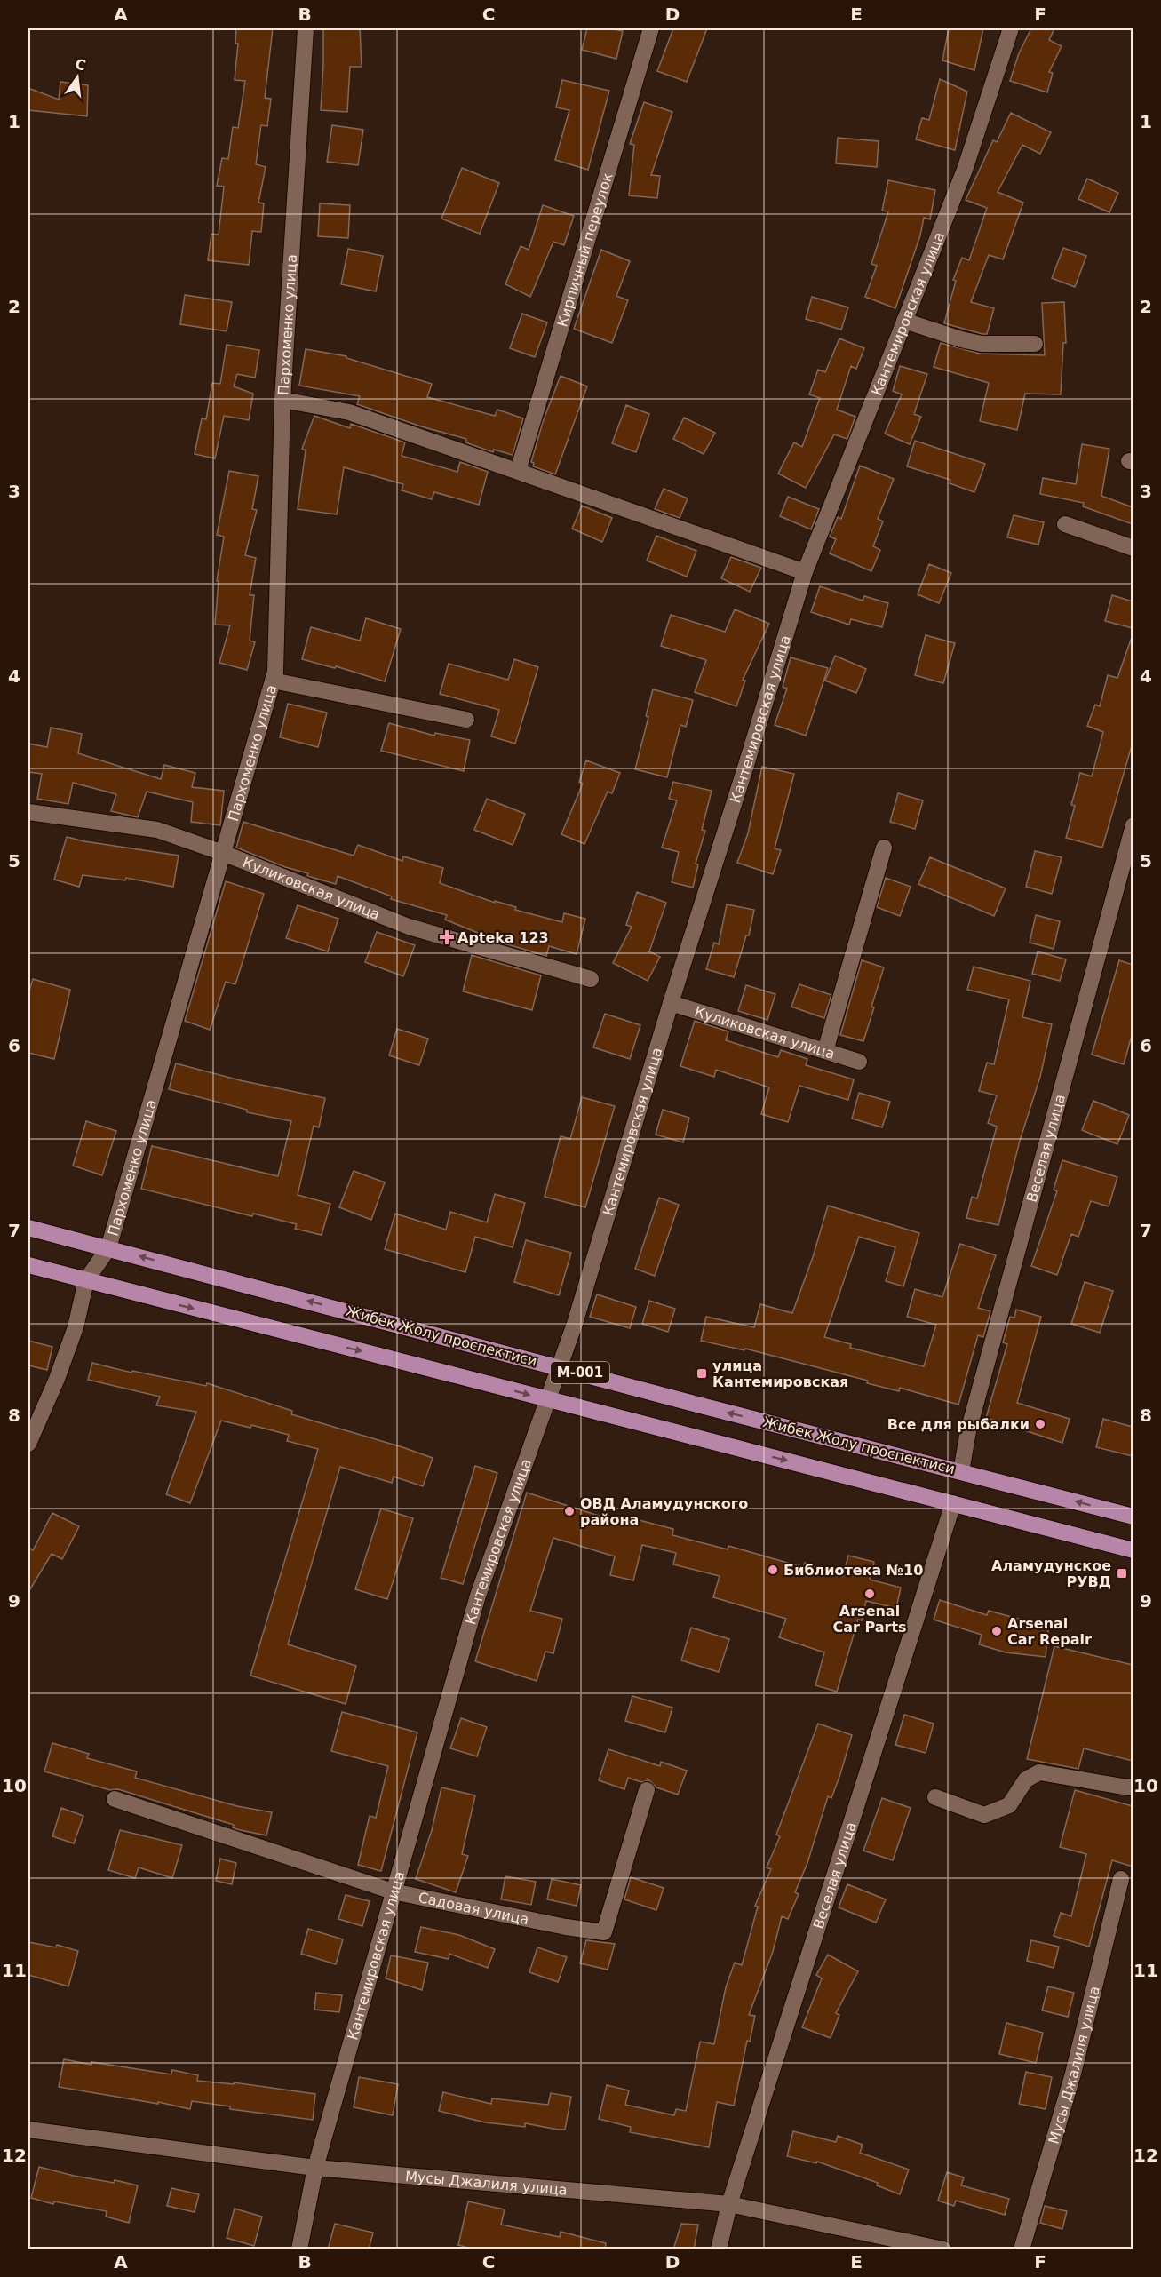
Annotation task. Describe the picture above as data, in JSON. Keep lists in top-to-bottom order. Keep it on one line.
{"streets":{"main road":["Жибек Жолу проспектиси","М-001"],"street":["Кирпичный переулок","Кантемировская улица","Пархоменко улица","Куликовская улица","Веселая улица","Садовая улица","Мусы Джалиля улица"]},"crossings":[["Кантемировская улица","Куликовская улица"],["Кантемировская улица","Жибек Жолу проспектиси"],["Кантемировская улица","М-001"],["Кантемировская улица","Садовая улица"],["Кантемировская улица","Мусы Джалиля улица"],["Пархоменко улица","Куликовская улица"],["Пархоменко улица","Жибек Жолу проспектиси"],["Пархоменко улица","М-001"],["Веселая улица","Жибек Жолу проспектиси"],["Веселая улица","М-001"],["Веселая улица","Мусы Джалиля улица"]],"places":{"health":["Apteka 123"],"transit":["улица Кантемировская","Аламудунское РУВД"],"other":["Все для рыбалки","ОВД Аламудунского района","Библиотека №10","Arsenal Car Parts","Arsenal Car Repair"]},"north":"top","grid":{"columns":["A","B","C","D","E","F"],"rows":["1","2","3","4","5","6","7","8","9","10","11","12"]}}
